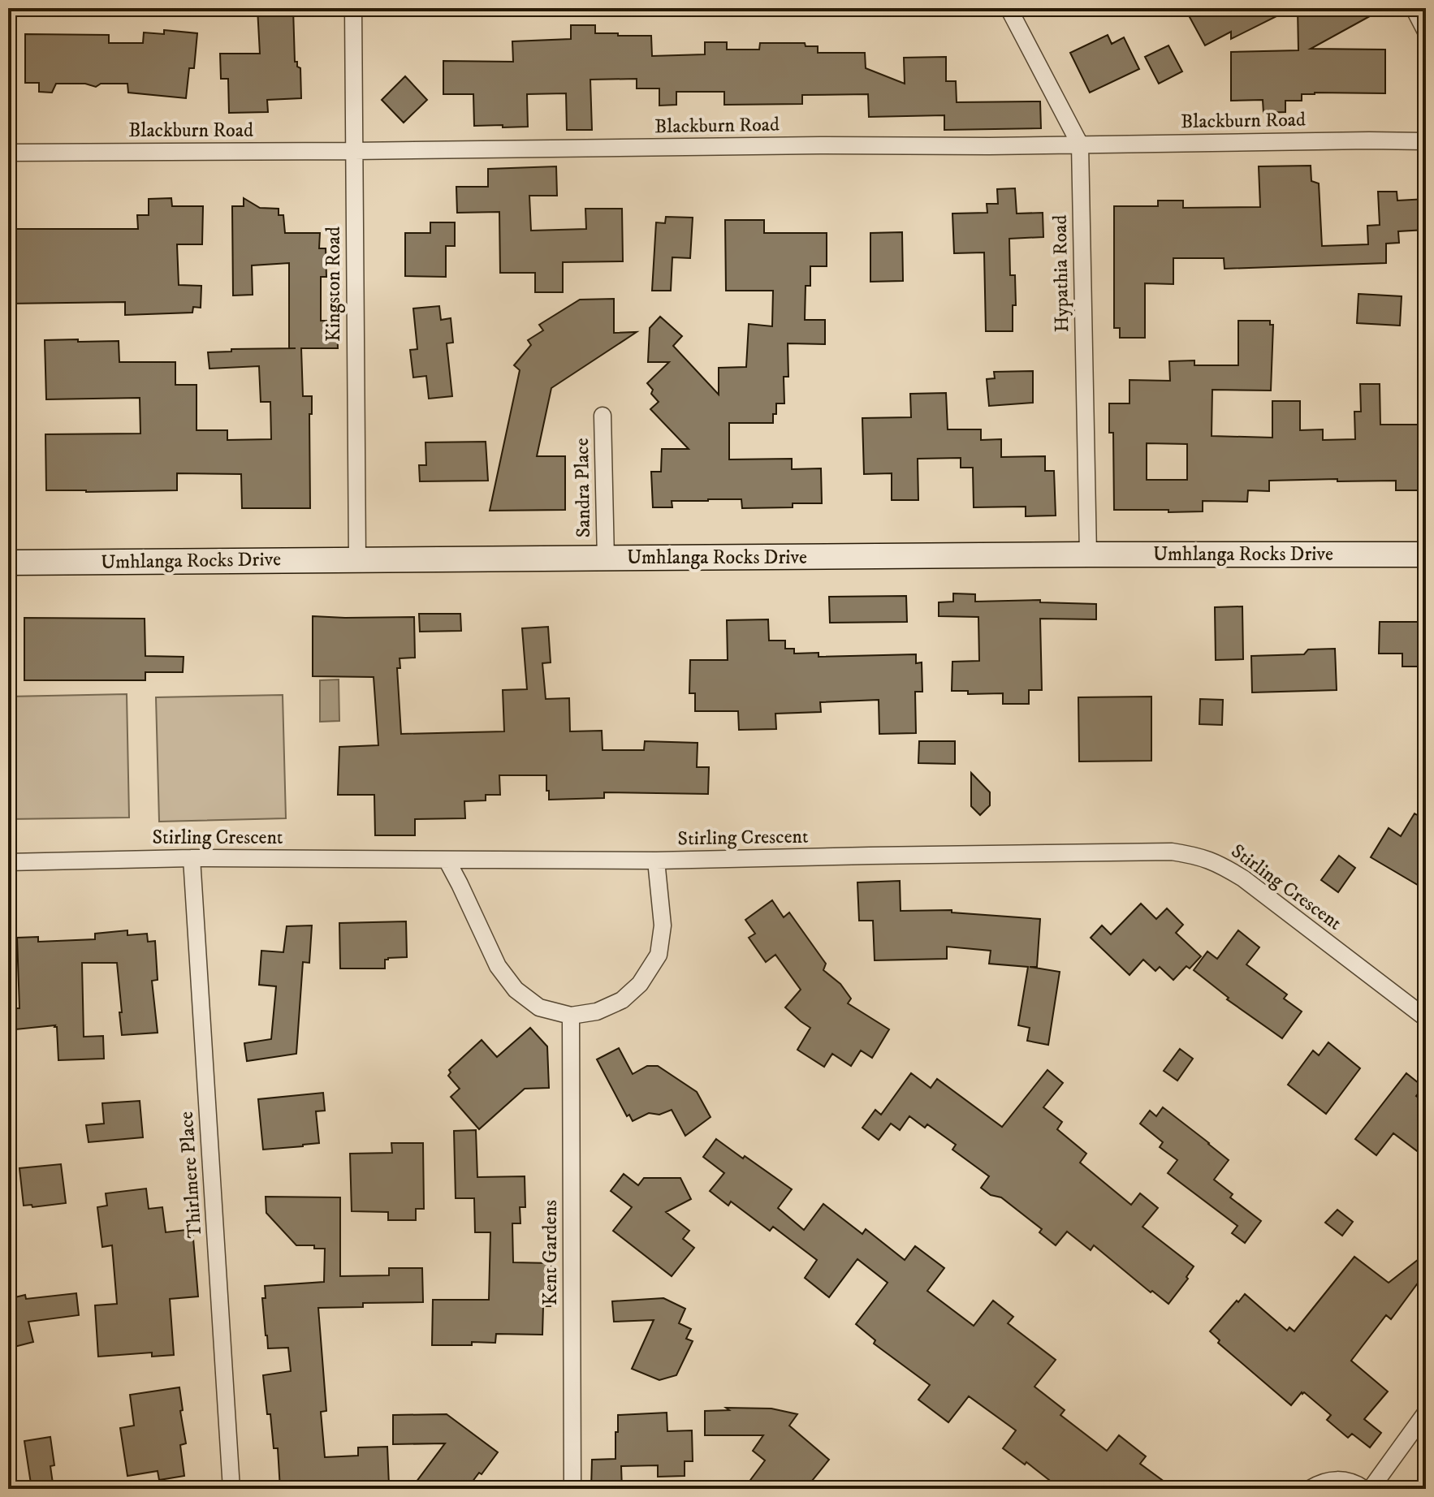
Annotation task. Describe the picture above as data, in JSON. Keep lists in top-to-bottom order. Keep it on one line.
{"streets":{"main road":["Umhlanga Rocks Drive"],"street":["Blackburn Road","Hypathia Road","Kingston Road","Sandra Place","Stirling Crescent","Thirlmere Place","Kent Gardens"]},"crossings":[["Blackburn Road","Hypathia Road"],["Blackburn Road","Kingston Road"],["Hypathia Road","Umhlanga Rocks Drive"],["Kingston Road","Umhlanga Rocks Drive"],["Sandra Place","Umhlanga Rocks Drive"],["Stirling Crescent","Thirlmere Place"]]}
